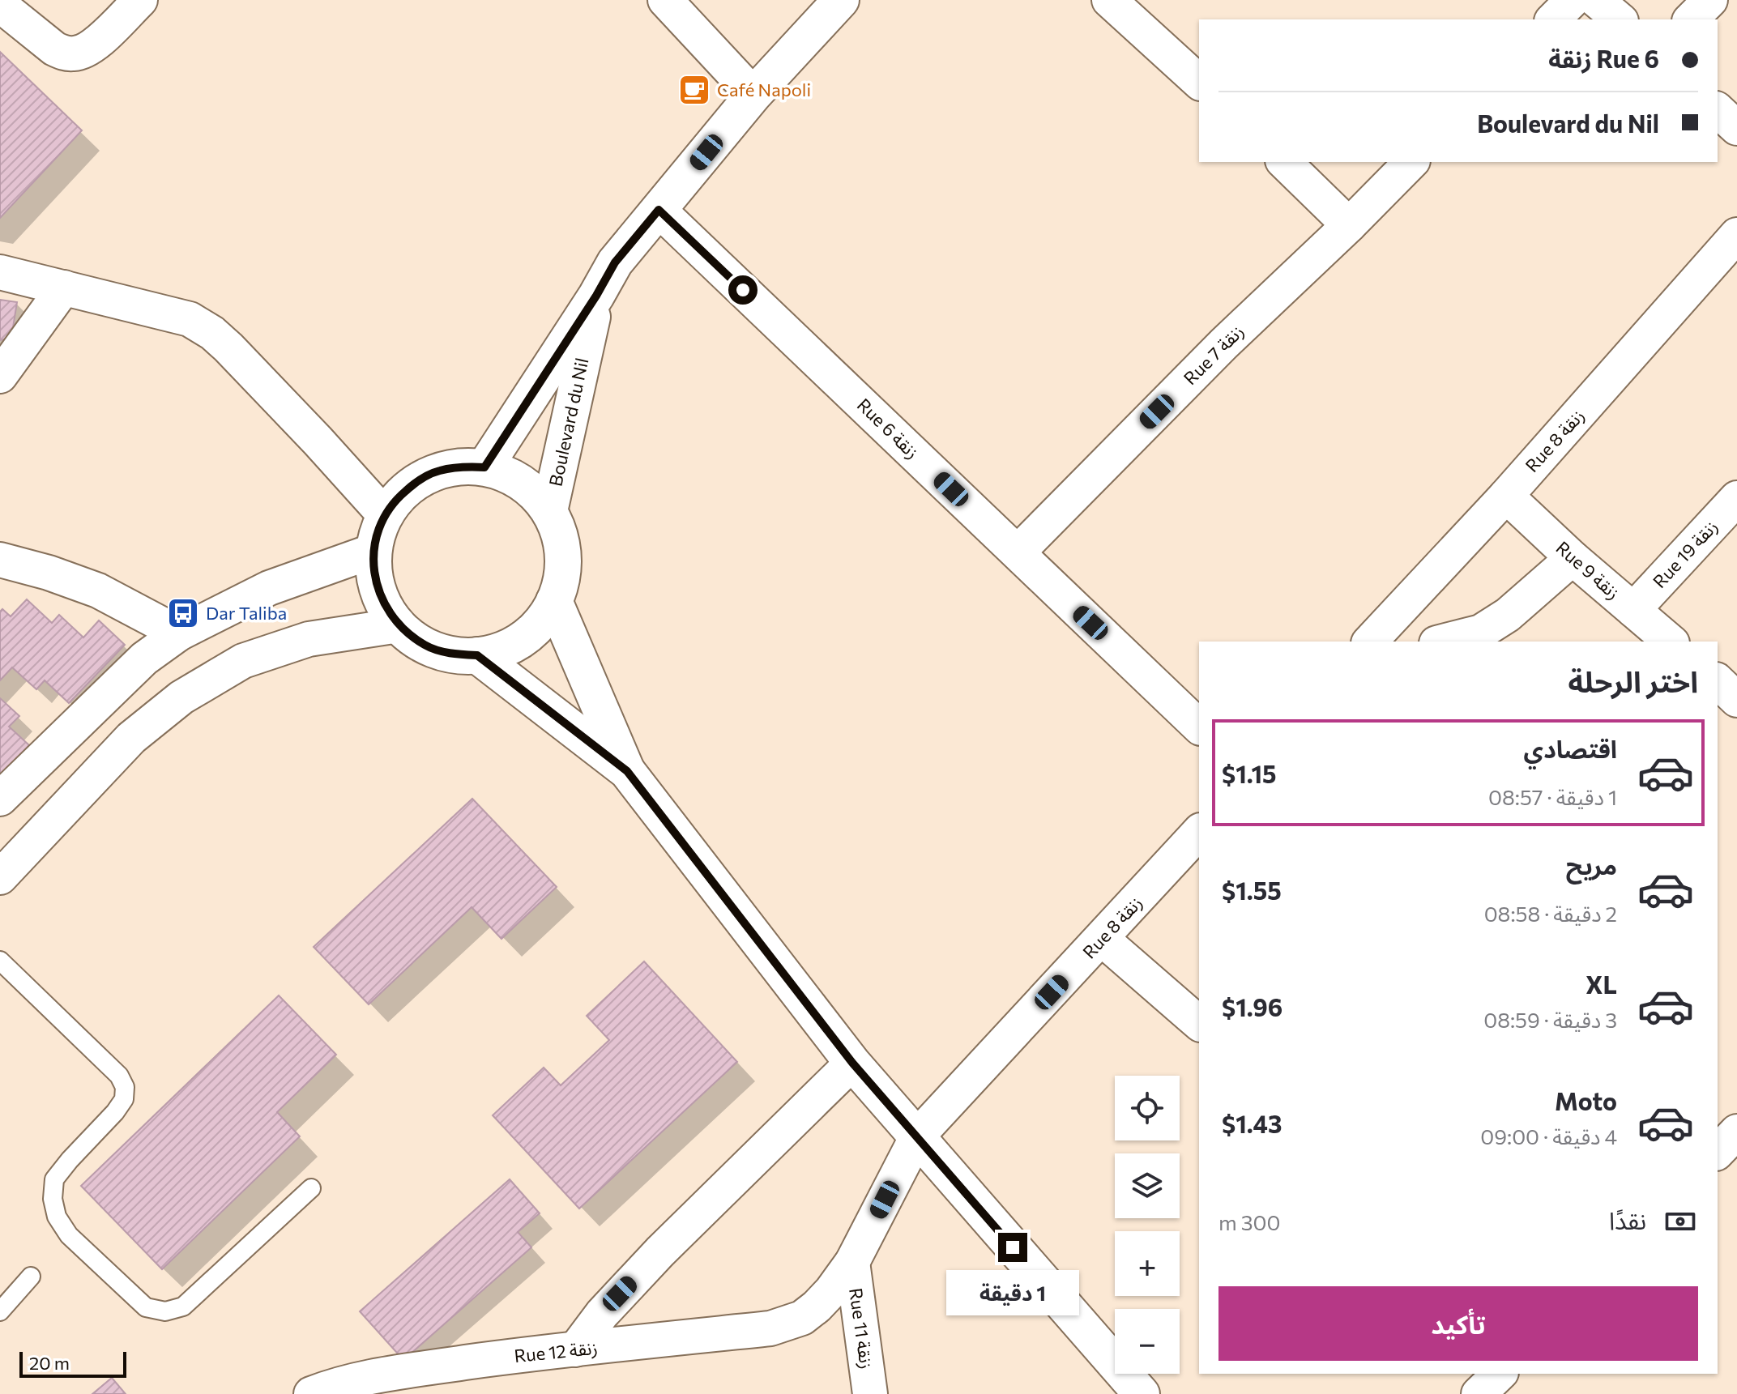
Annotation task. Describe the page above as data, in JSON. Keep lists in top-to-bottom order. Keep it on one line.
{"streets":{"street":["Rue 7 زنقة","Boulevard du Nil","Rue 6 زنقة","Rue 8 زنقة","Rue 19 زنقة","Rue 9 زنقة","Rue 11 زنقة","Rue 12 زنقة"]},"crossings":[["Rue 7 زنقة","Rue 6 زنقة"],["Boulevard du Nil","Rue 6 زنقة"],["Rue 8 زنقة","Rue 9 زنقة"],["Rue 8 زنقة","Rue 11 زنقة"],["Rue 8 زنقة","Rue 12 زنقة"],["Rue 19 زنقة","Rue 9 زنقة"]],"places":{"cafe":["Café Napoli"],"bus stop":["Dar Taliba"]},"scale_bar":"20 m","page":{"banner":["Rue 6 زنقة","Boulevard du Nil"],"heading":"اختر الرحلة","list":[{"name":"اقتصادي","note":"1 دقيقة · 08:57","value":"$1.15"},{"name":"مريح","note":"2 دقيقة · 08:58","value":"$1.55"},{"name":"XL","note":"3 دقيقة · 08:59","value":"$1.96"},{"name":"Moto","note":"4 دقيقة · 09:00","value":"$1.43"}],"map_buttons":["+","−"],"pay":["نقدًا","300 m"],"bubble":"1 دقيقة","buttons":"تأكيد","scale":"20 m"}}
